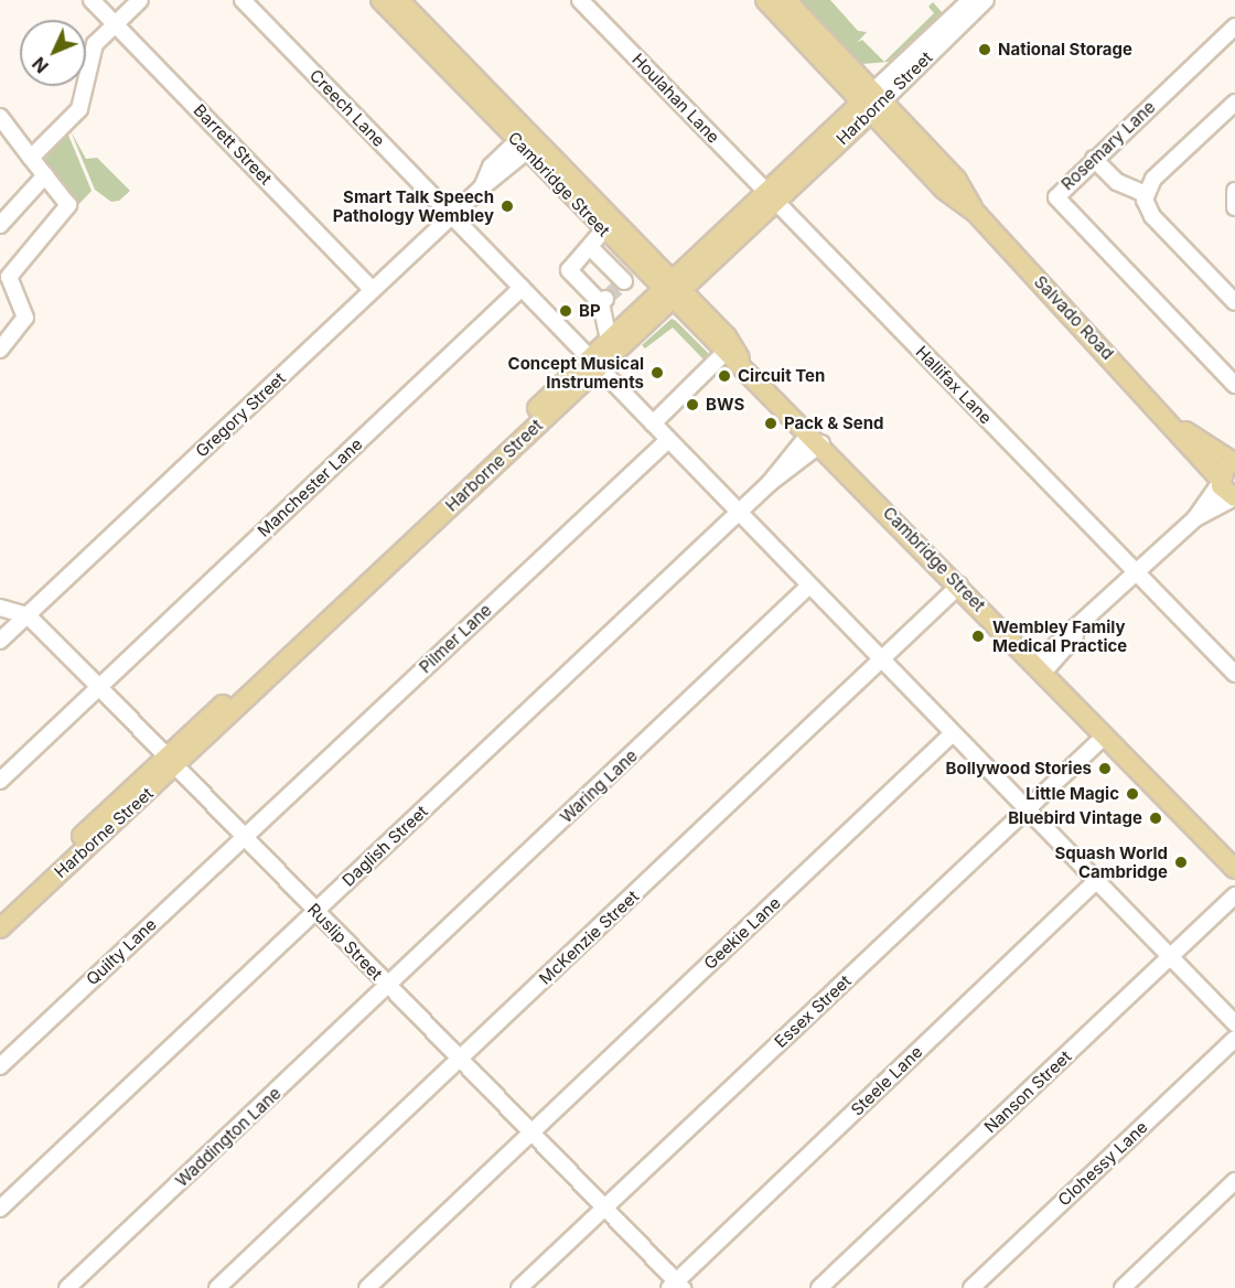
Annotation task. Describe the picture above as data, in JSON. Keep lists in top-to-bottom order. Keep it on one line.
{"streets":{"main road":["Harborne Street","Cambridge Street","Salvado Road"],"street":["Houlahan Lane","Creech Lane","Barrett Street","Rosemary Lane","Hallifax Lane","Gregory Street","Manchester Lane","Pilmer Lane","Waring Lane","Daglish Street","Geekie Lane","McKenzie Street","Ruslip Street","Quilty Lane","Essex Street","Steele Lane","Nanson Street","Waddington Lane","Clohessy Lane"]},"crossings":[["Houlahan Lane","Harborne Street"],["Houlahan Lane","Hallifax Lane"],["Harborne Street","Creech Lane"],["Harborne Street","Cambridge Street"],["Harborne Street","Salvado Road"],["Harborne Street","Hallifax Lane"],["Harborne Street","Ruslip Street"],["Creech Lane","Gregory Street"],["Creech Lane","Manchester Lane"],["Creech Lane","Pilmer Lane"],["Creech Lane","Waring Lane"],["Creech Lane","Daglish Street"],["Creech Lane","Geekie Lane"],["Creech Lane","McKenzie Street"],["Creech Lane","Essex Street"],["Creech Lane","Steele Lane"],["Creech Lane","Nanson Street"],["Barrett Street","Gregory Street"],["Cambridge Street","Gregory Street"],["Cambridge Street","Daglish Street"],["Cambridge Street","McKenzie Street"],["Cambridge Street","Essex Street"],["Gregory Street","Ruslip Street"],["Manchester Lane","Ruslip Street"],["Pilmer Lane","Ruslip Street"],["Pilmer Lane","Quilty Lane"],["Waring Lane","Ruslip Street"],["Waring Lane","Waddington Lane"],["Daglish Street","Ruslip Street"],["Geekie Lane","Ruslip Street"],["McKenzie Street","Ruslip Street"],["Ruslip Street","Quilty Lane"],["Ruslip Street","Essex Street"],["Ruslip Street","Steele Lane"],["Ruslip Street","Waddington Lane"]],"places":["National Storage","Smart Talk Speech Pathology Wembley","BP","Concept Musical Instruments","Circuit Ten","BWS","Pack & Send","Wembley Family Medical Practice","Bollywood Stories","Little Magic","Bluebird Vintage","Squash World Cambridge"],"north":"bottom left"}
